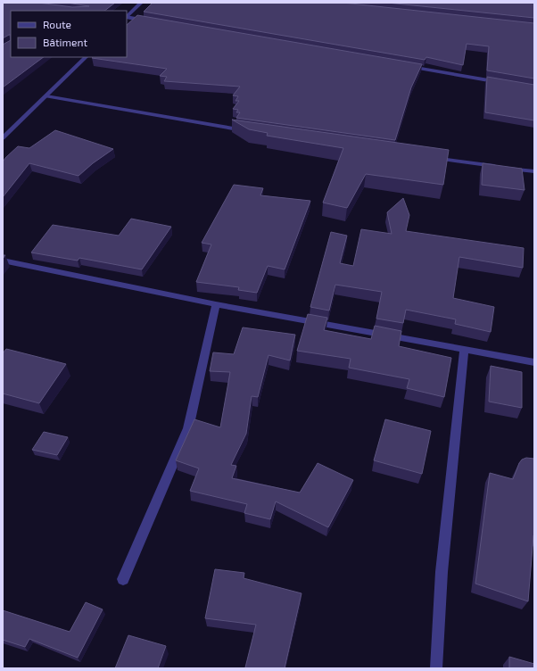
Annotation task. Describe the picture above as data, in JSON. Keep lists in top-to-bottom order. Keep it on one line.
{"legend":["Route","Bâtiment"]}
